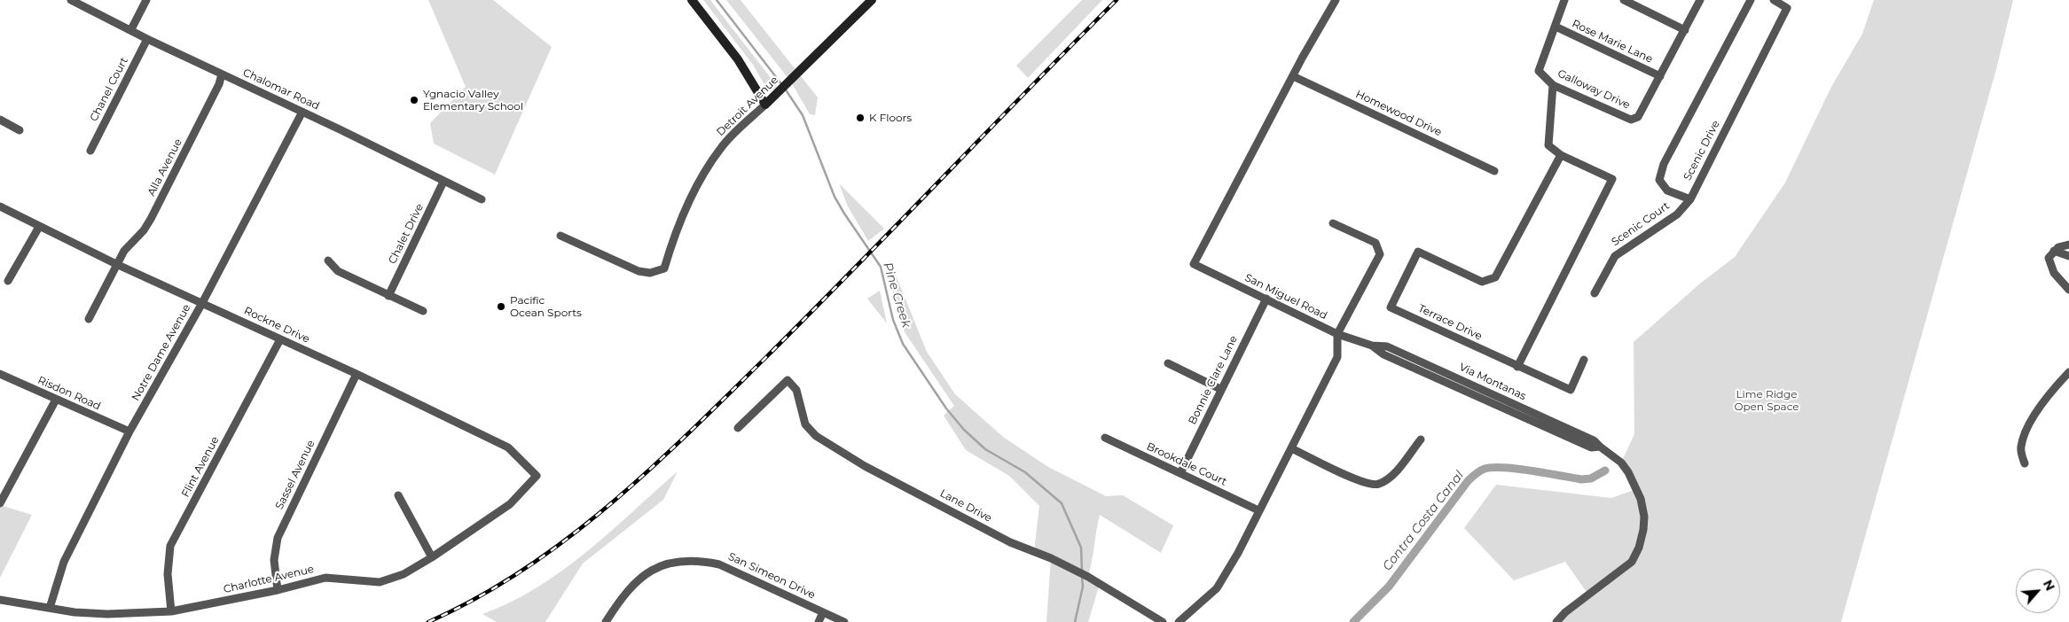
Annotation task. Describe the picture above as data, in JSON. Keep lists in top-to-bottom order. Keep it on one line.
{"streets":{"street":["Rose Marie Lane","Chanel Court","Chalomar Road","Galloway Drive","Detroit Avenue","Homewood Drive","Scenic Drive","Alla Avenue","Scenic Court","Chalet Drive","San Miguel Road","Terrace Drive","Rockne Drive","Notre Dame Avenue","Bonnie Clare Lane","Via Montanas","Risdon Road","Brookdale Court","Flint Avenue","Sassel Avenue","Lane Drive","San Simeon Drive","Charlotte Avenue"]},"crossings":[["Rose Marie Lane","Galloway Drive"],["Chanel Court","Chalomar Road"],["Chalomar Road","Alla Avenue"],["Chalomar Road","Chalet Drive"],["Chalomar Road","Notre Dame Avenue"],["Homewood Drive","San Miguel Road"],["Scenic Drive","Scenic Court"],["Alla Avenue","Rockne Drive"],["San Miguel Road","Bonnie Clare Lane"],["San Miguel Road","Via Montanas"],["Rockne Drive","Notre Dame Avenue"],["Rockne Drive","Flint Avenue"],["Rockne Drive","Sassel Avenue"],["Rockne Drive","Charlotte Avenue"],["Notre Dame Avenue","Risdon Road"],["Notre Dame Avenue","Charlotte Avenue"],["Bonnie Clare Lane","Brookdale Court"],["Flint Avenue","Charlotte Avenue"],["Sassel Avenue","Charlotte Avenue"]],"water":["Pine Creek","Contra Costa Canal"],"parks":["Lime Ridge Open Space"],"places":["Ygnacio Valley Elementary School","K Floors","Pacific Ocean Sports"],"north":"top right"}
